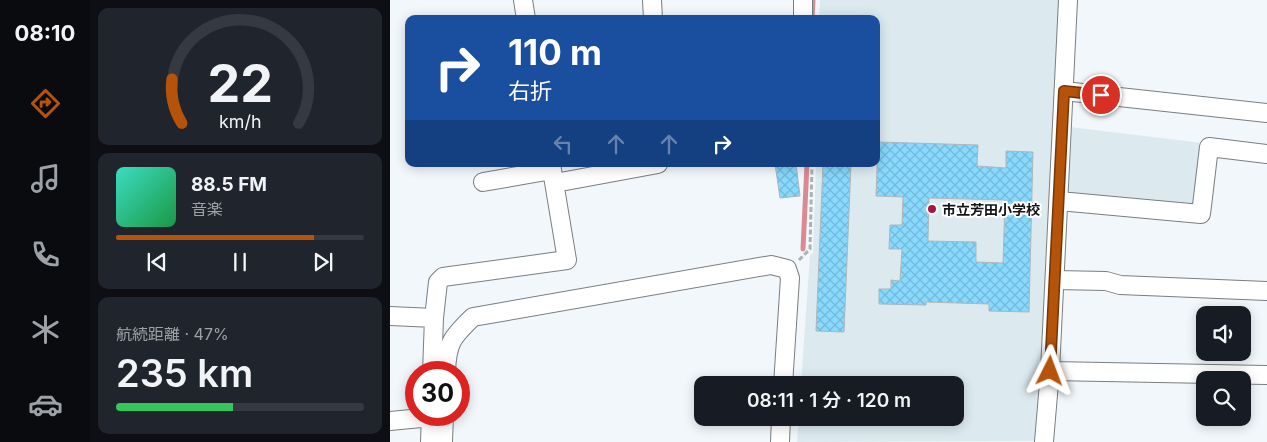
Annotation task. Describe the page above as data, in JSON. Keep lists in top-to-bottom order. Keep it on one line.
{"places":["市立芳田小学校"],"page":{"tabs":"08:10","turn":["110 m","右折"],"song":["88.5 FM","音楽"],"tile":["航続距離 · 47%","235 km"],"limit":"30","trip":"08:11 · 1 分 · 120 m","gauge":["22","km/h"]}}
